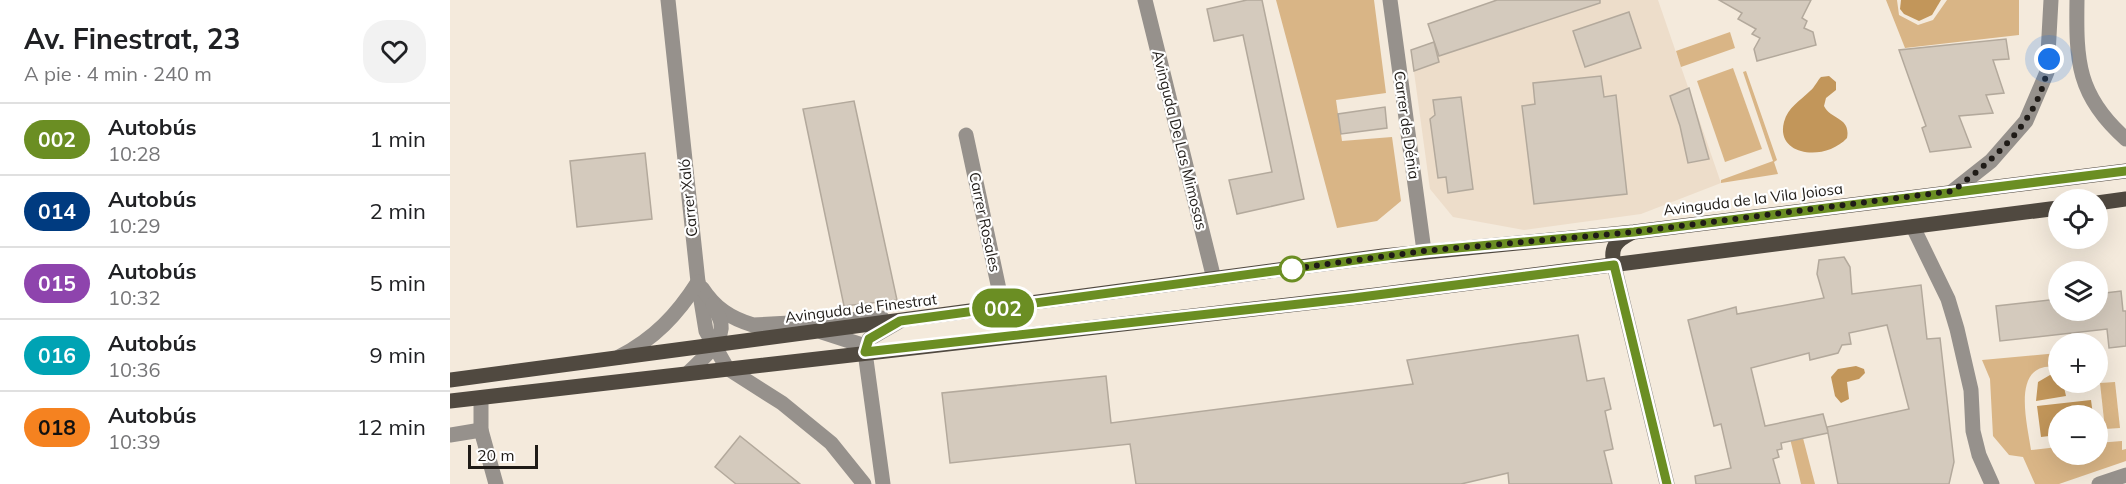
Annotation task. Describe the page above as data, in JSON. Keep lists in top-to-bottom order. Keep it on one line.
{"streets":{"main road":["Avinguda de la Vila Joiosa","Avinguda de Finestrat"],"street":["Carrer de Dénia","Avinguda De Las Mimosas","Carrer Xaló","Carrer Rosales"]},"crossings":[["Carrer de Dénia","Avinguda de la Vila Joiosa"],["Avinguda De Las Mimosas","Avinguda de Finestrat"],["Carrer Xaló","Avinguda de Finestrat"],["Avinguda de la Vila Joiosa","Avinguda de Finestrat"],["Carrer Rosales","Avinguda de Finestrat"]],"lines":["bus line 002"],"scale_bar":"20 m","page":{"heading":["Av. Finestrat, 23","A pie · 4 min · 240 m"],"on_map":"002","list":[{"mark":"002","name":"Autobús","note":"10:28","value":"1 min"},{"mark":"014","name":"Autobús","note":"10:29","value":"2 min"},{"mark":"015","name":"Autobús","note":"10:32","value":"5 min"},{"mark":"016","name":"Autobús","note":"10:36","value":"9 min"},{"mark":"018","name":"Autobús","note":"10:39","value":"12 min"}],"map_buttons":["+","−"],"scale":"20 m"}}
